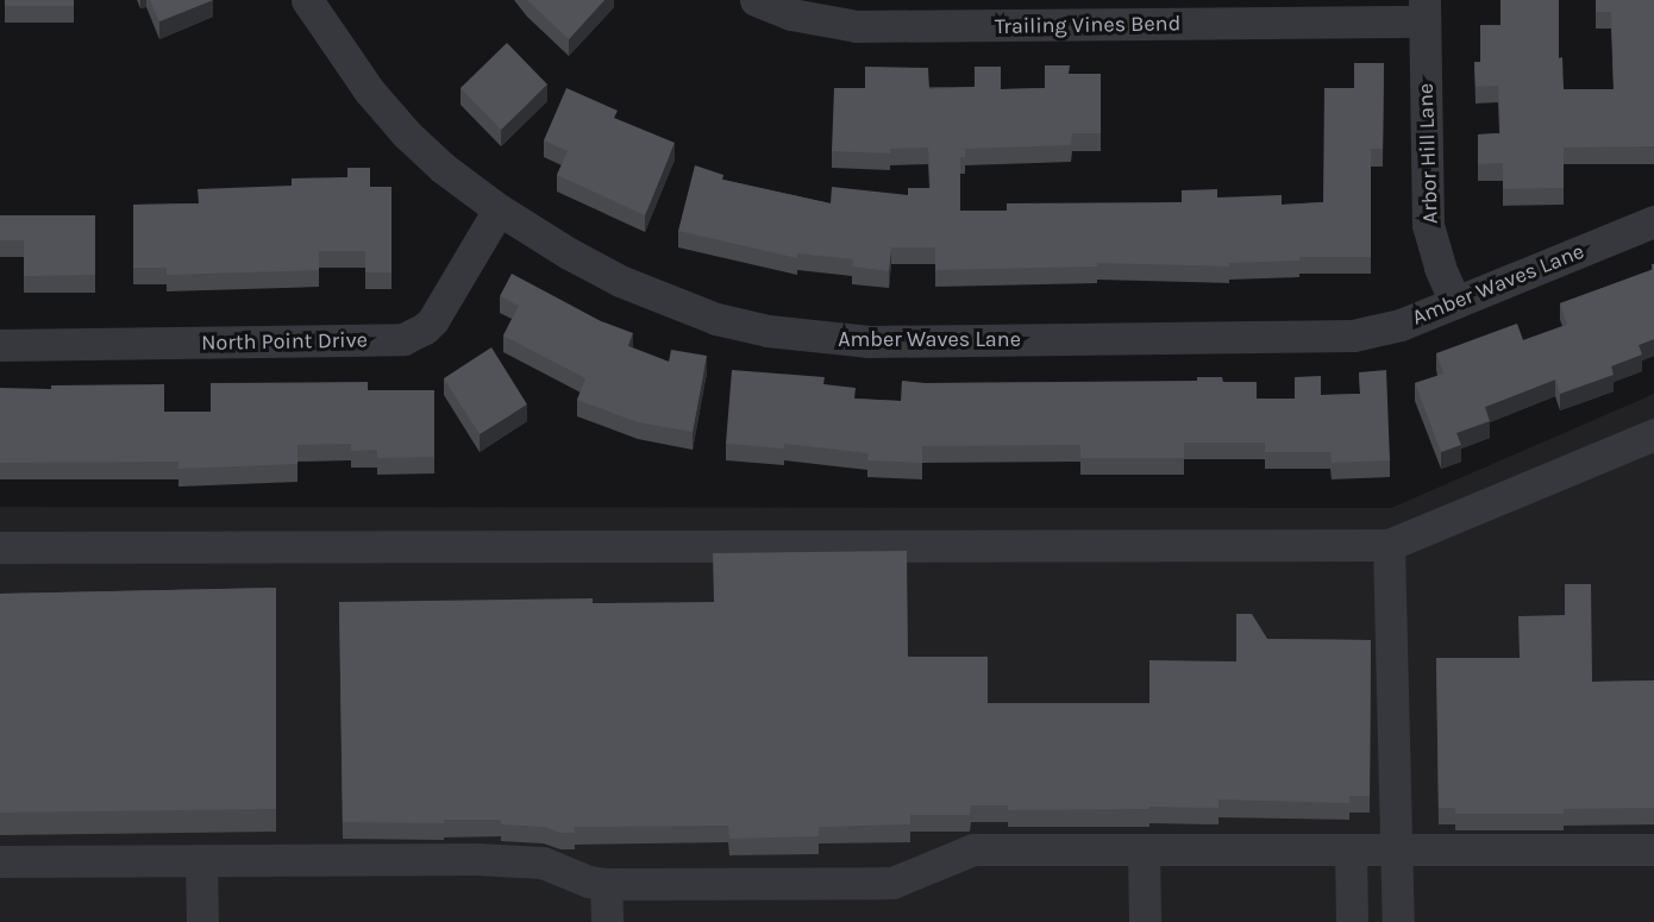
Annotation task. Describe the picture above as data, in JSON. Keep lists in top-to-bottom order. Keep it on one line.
{"streets":{"street":["Trailing Vines Bend","Arbor Hill Lane","Amber Waves Lane","North Point Drive"]},"crossings":[["Trailing Vines Bend","Arbor Hill Lane"],["Arbor Hill Lane","Amber Waves Lane"],["Amber Waves Lane","North Point Drive"]]}
